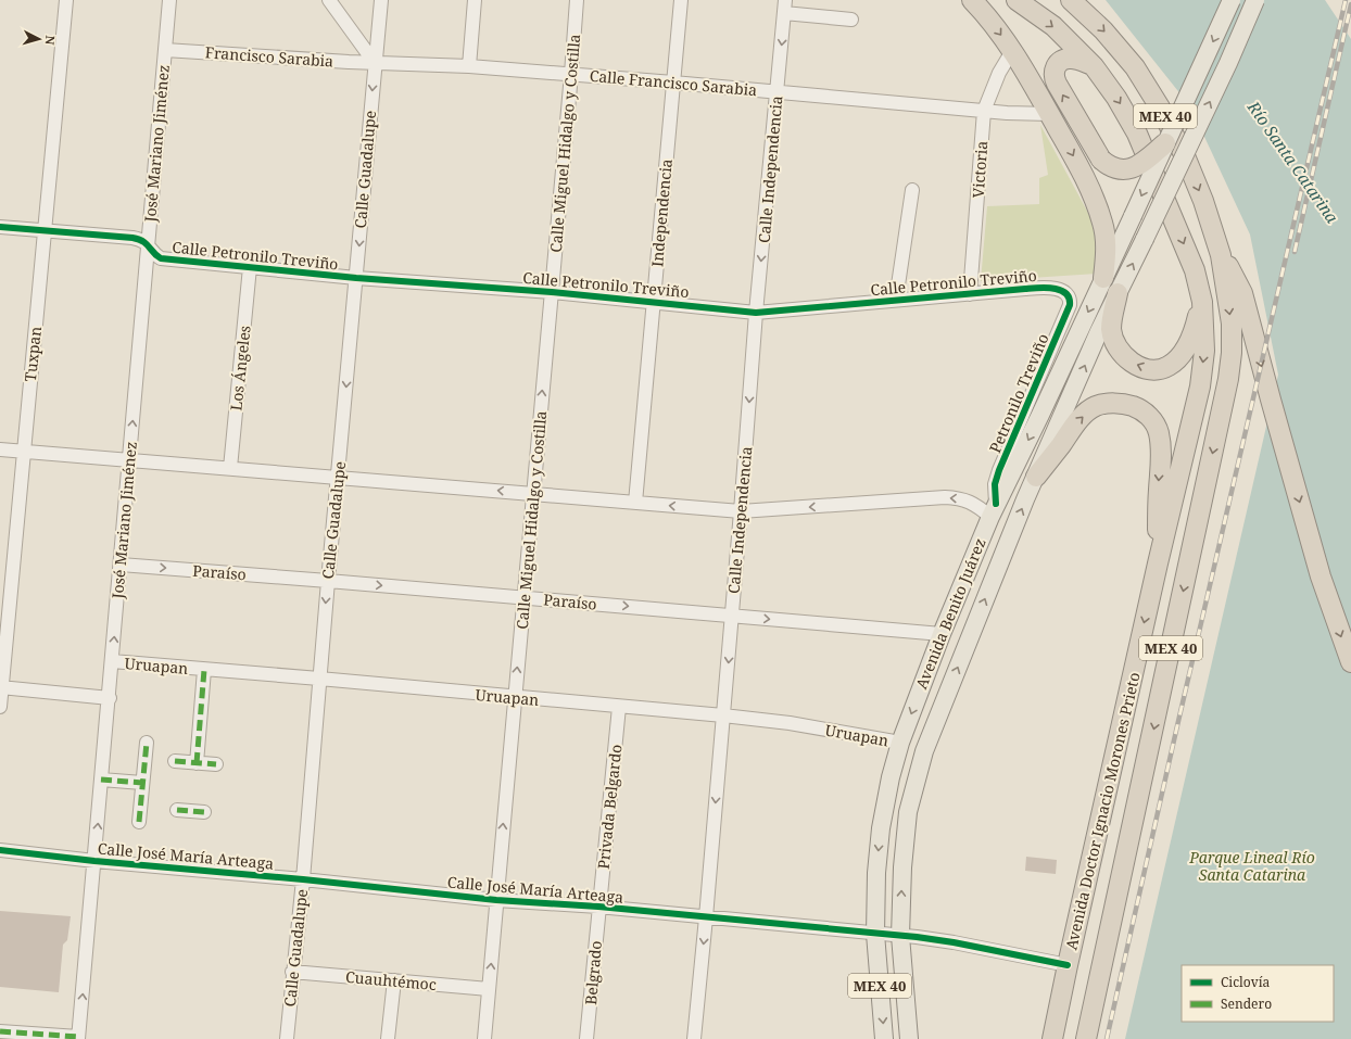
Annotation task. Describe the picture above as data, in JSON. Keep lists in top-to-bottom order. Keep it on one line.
{"streets":{"highway":["MEX 40","Avenida Doctor Ignacio Morones Prieto"],"main road":["Avenida Benito Juárez"],"street":["Francisco Sarabia","Calle Francisco Sarabia","José Mariano Jiménez","Calle Miguel Hidalgo y Costilla","Calle Guadalupe","Calle Independencia","Victoria","Independencia","Calle Petronilo Treviño","Tuxpan","Los Ángeles","Petronilo Treviño","Paraíso","Uruapan","Privada Belgardo","Calle José María Arteaga","Belgrado","Cuauhtémoc"]},"crossings":[["Francisco Sarabia","Calle Francisco Sarabia"],["Francisco Sarabia","José Mariano Jiménez"],["Francisco Sarabia","Calle Guadalupe"],["Calle Francisco Sarabia","Calle Miguel Hidalgo y Costilla"],["Calle Francisco Sarabia","Calle Guadalupe"],["Calle Francisco Sarabia","Calle Independencia"],["Calle Francisco Sarabia","Victoria"],["Calle Francisco Sarabia","Independencia"],["MEX 40","Avenida Benito Juárez"],["José Mariano Jiménez","Calle Petronilo Treviño"],["José Mariano Jiménez","Paraíso"],["José Mariano Jiménez","Uruapan"],["José Mariano Jiménez","Calle José María Arteaga"],["Calle Miguel Hidalgo y Costilla","Calle Petronilo Treviño"],["Calle Miguel Hidalgo y Costilla","Paraíso"],["Calle Miguel Hidalgo y Costilla","Uruapan"],["Calle Miguel Hidalgo y Costilla","Calle José María Arteaga"],["Calle Miguel Hidalgo y Costilla","Cuauhtémoc"],["Calle Guadalupe","Calle Petronilo Treviño"],["Calle Guadalupe","Paraíso"],["Calle Guadalupe","Uruapan"],["Calle Guadalupe","Calle José María Arteaga"],["Calle Guadalupe","Cuauhtémoc"],["Calle Independencia","Calle Petronilo Treviño"],["Calle Independencia","Paraíso"],["Calle Independencia","Uruapan"],["Calle Independencia","Calle José María Arteaga"],["Victoria","Calle Petronilo Treviño"],["Independencia","Calle Petronilo Treviño"],["Calle Petronilo Treviño","Los Ángeles"],["Calle Petronilo Treviño","Petronilo Treviño"],["Petronilo Treviño","Avenida Benito Juárez"],["Paraíso","Avenida Benito Juárez"],["Avenida Benito Juárez","Uruapan"],["Avenida Benito Juárez","Calle José María Arteaga"],["Uruapan","Privada Belgardo"],["Privada Belgardo","Calle José María Arteaga"],["Privada Belgardo","Belgrado"],["Avenida Doctor Ignacio Morones Prieto","Calle José María Arteaga"],["Calle José María Arteaga","Belgrado"]],"one_way":["José Mariano Jiménez","Calle Miguel Hidalgo y Costilla","Calle Guadalupe","Calle Independencia"],"water":["Río Santa Catarina"],"parks":["Parque Lineal Río Santa Catarina"],"legend":["Ciclovía","Sendero"],"north":"right"}
